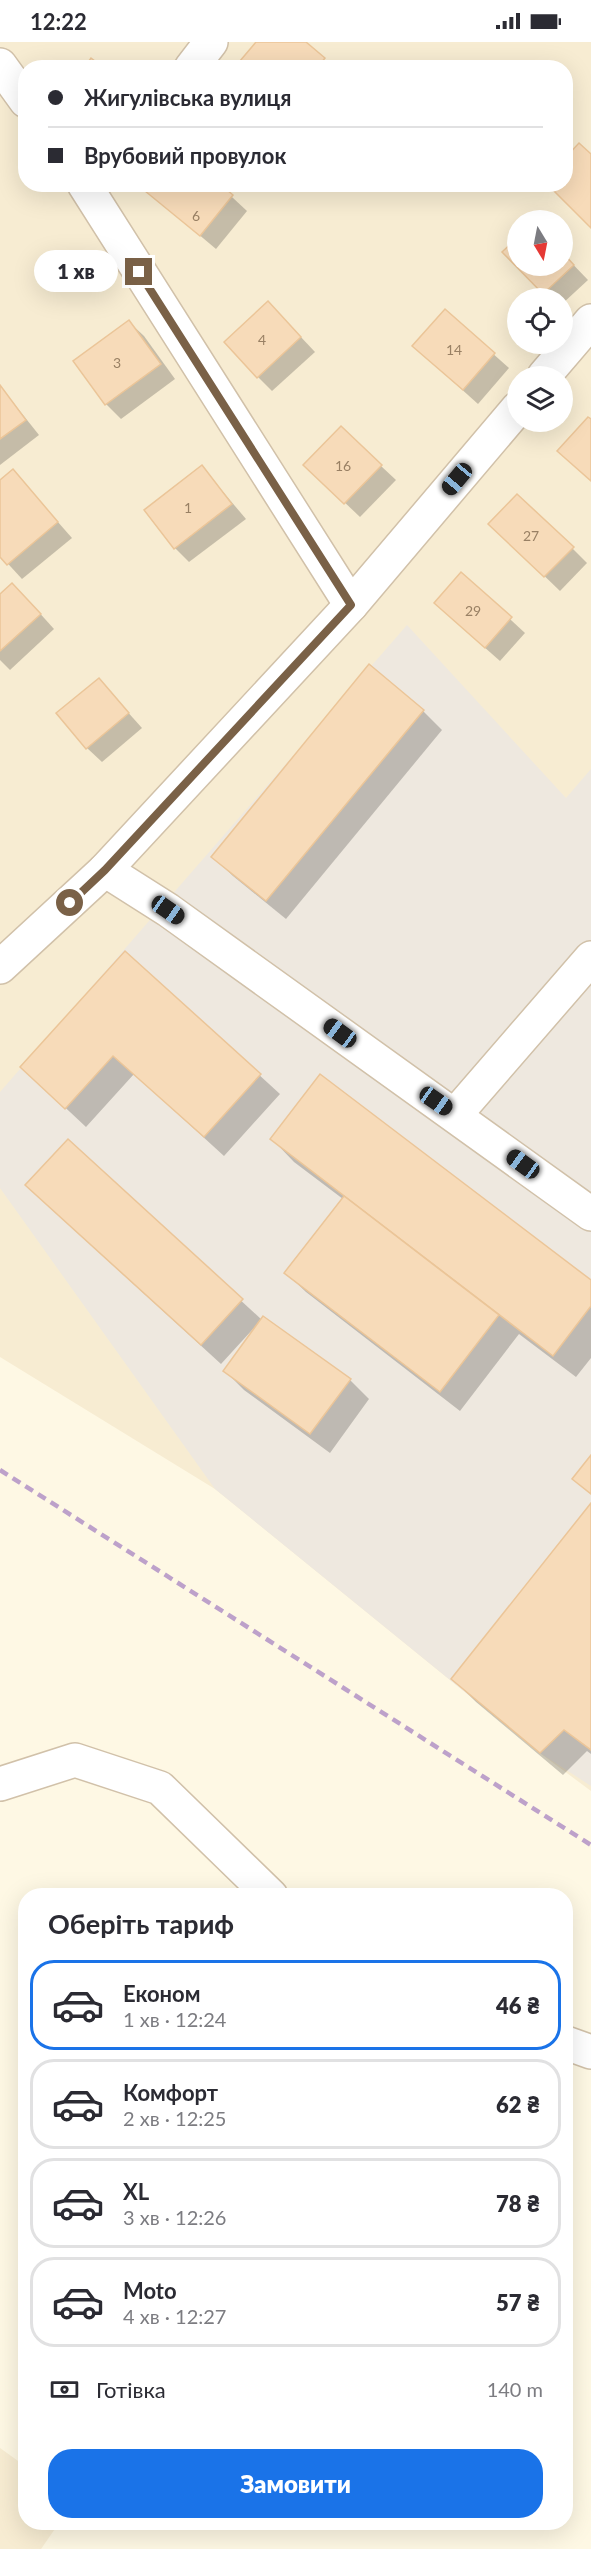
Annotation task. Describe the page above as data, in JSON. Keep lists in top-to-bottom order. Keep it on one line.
{"house_numbers":["6","4","14","3","16","1","27","29"],"north":"bottom","page":{"status":"12:22","banner":["Жигулівська вулиця","Врубовий провулок"],"bubble":"1 хв","heading":"Оберіть тариф","list":[{"name":"Економ","note":"1 хв · 12:24","value":"46 ₴"},{"name":"Комфорт","note":"2 хв · 12:25","value":"62 ₴"},{"name":"XL","note":"3 хв · 12:26","value":"78 ₴"},{"name":"Moto","note":"4 хв · 12:27","value":"57 ₴"}],"pay":["Готівка","140 m"],"buttons":"Замовити"}}
